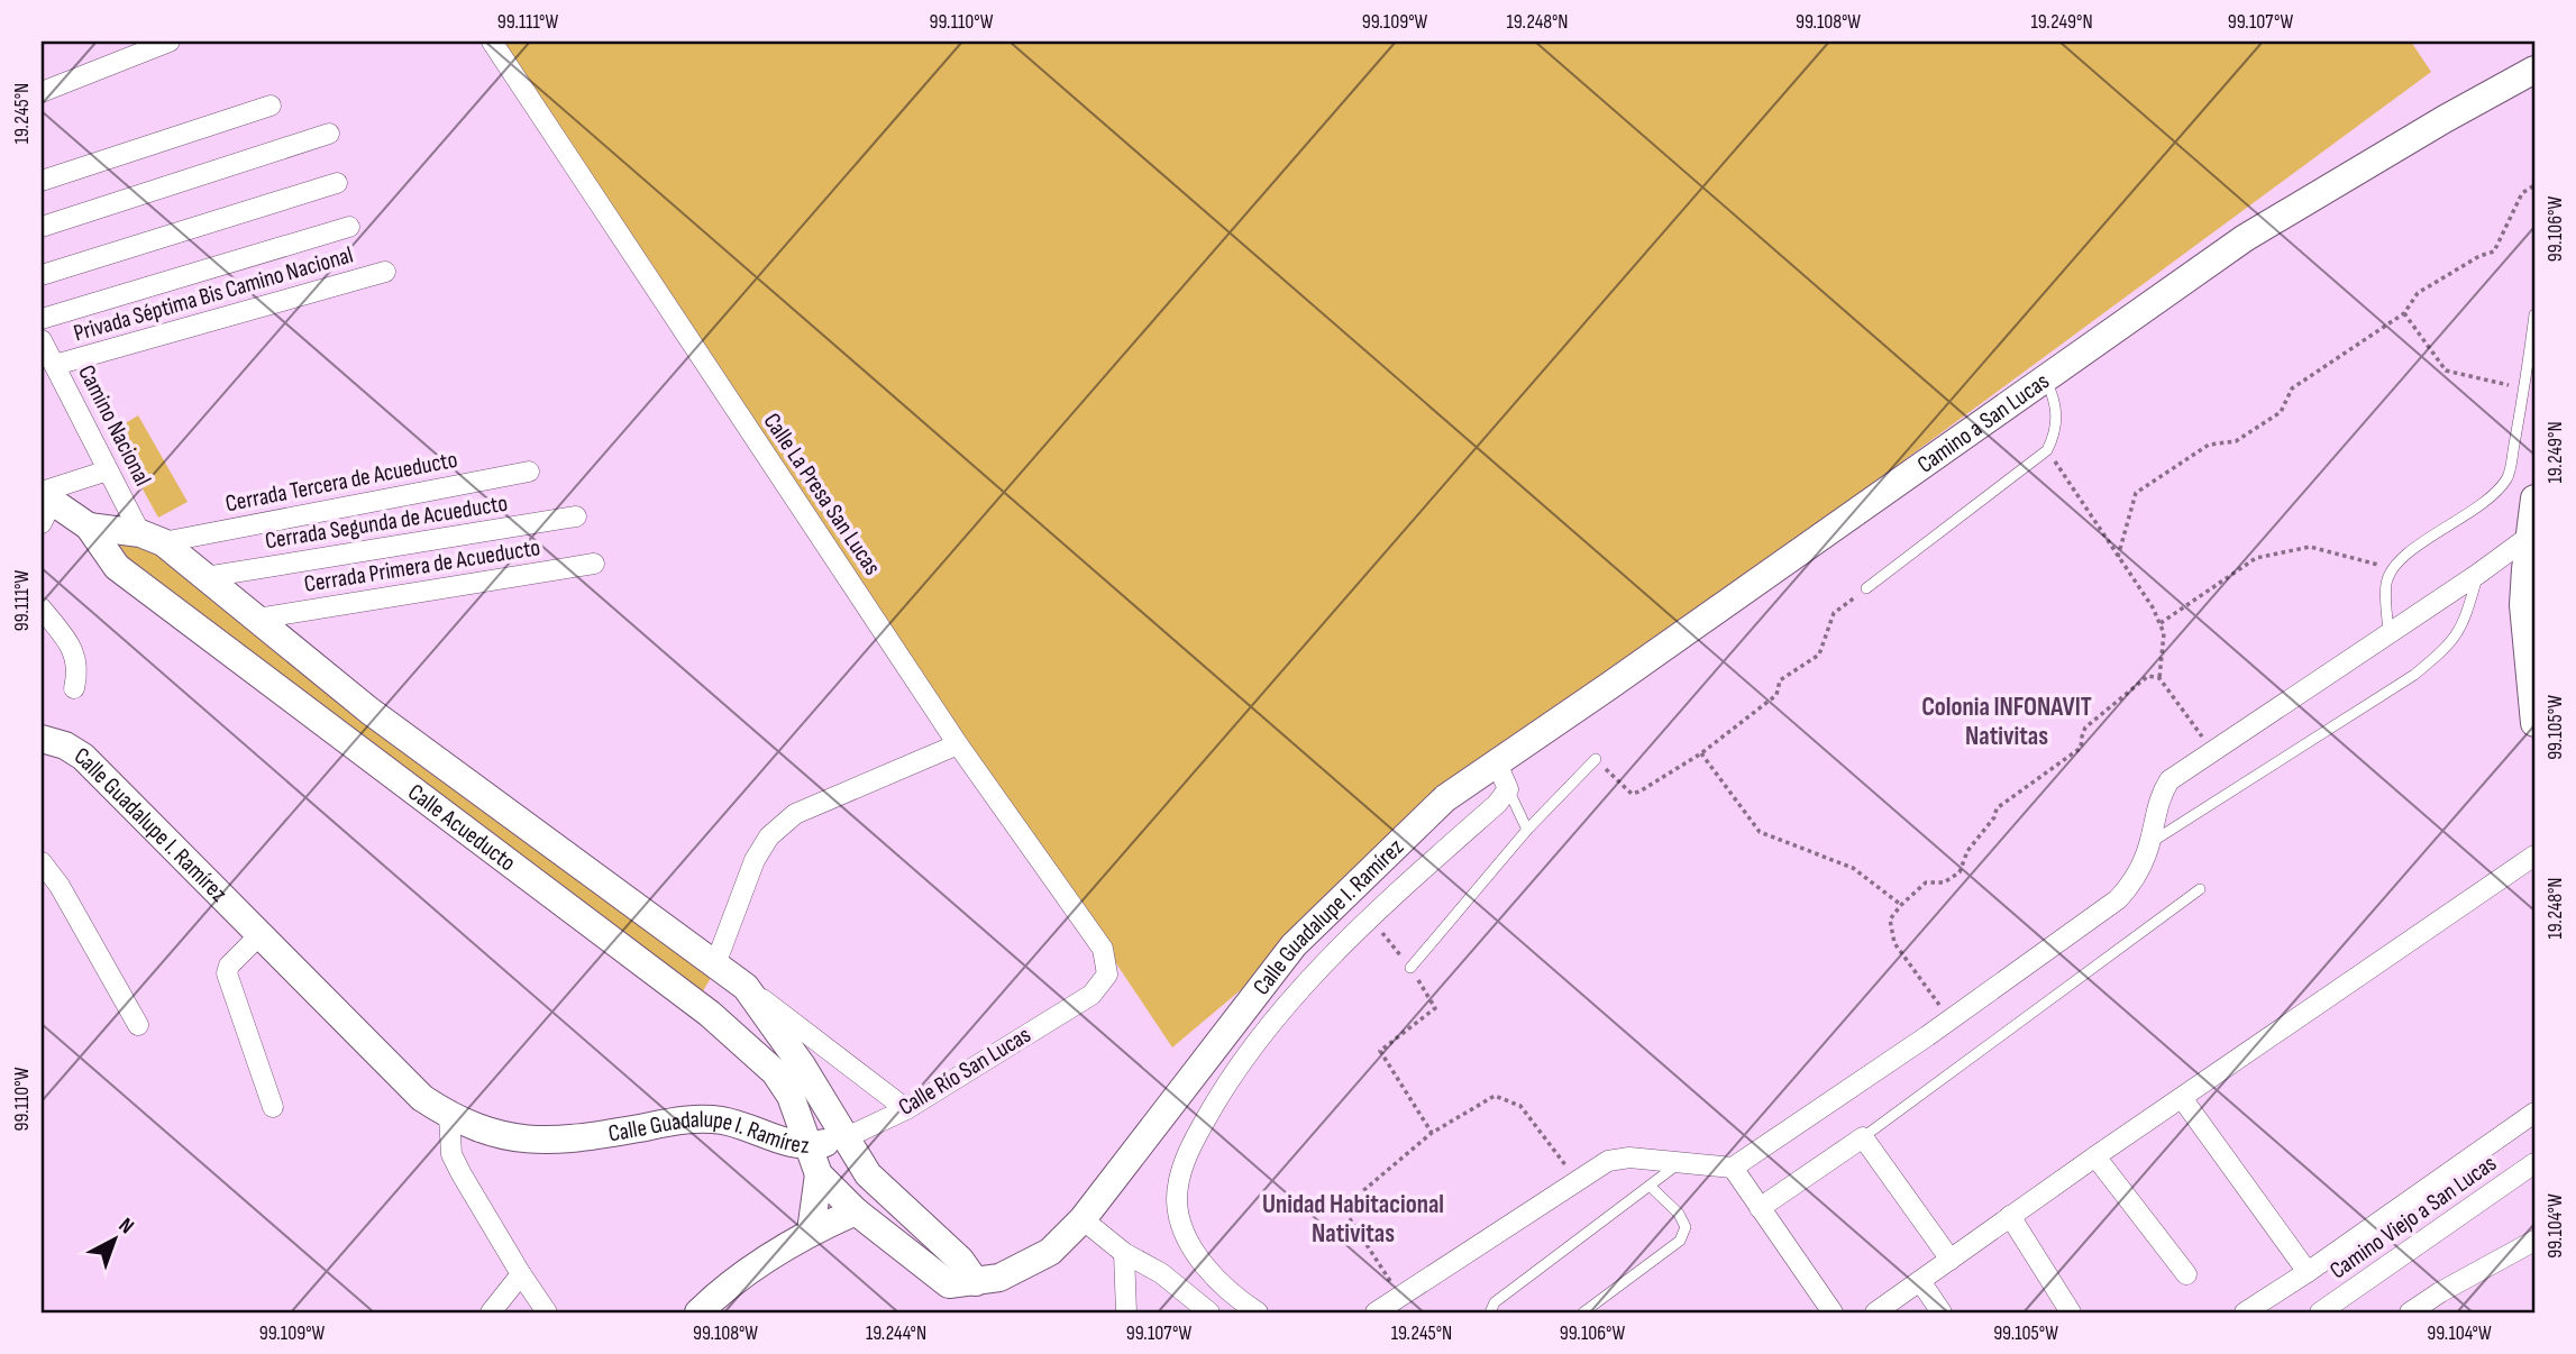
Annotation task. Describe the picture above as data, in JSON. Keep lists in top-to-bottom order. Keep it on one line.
{"streets":{"street":["Privada Séptima Bis Camino Nacional","Camino a San Lucas","Camino Nacional","Cerrada Tercera de Acueducto","Calle La Presa San Lucas","Cerrada Segunda de Acueducto","Cerrada Primera de Acueducto","Calle Guadalupe I. Ramírez","Calle Acueducto","Calle Río San Lucas","Camino Viejo a San Lucas"]},"crossings":[["Privada Séptima Bis Camino Nacional","Camino Nacional"],["Camino a San Lucas","Calle Guadalupe I. Ramírez"],["Camino Nacional","Cerrada Tercera de Acueducto"],["Camino Nacional","Calle Acueducto"],["Cerrada Tercera de Acueducto","Calle Acueducto"],["Calle La Presa San Lucas","Calle Río San Lucas"],["Cerrada Segunda de Acueducto","Calle Acueducto"],["Cerrada Primera de Acueducto","Calle Acueducto"],["Calle Guadalupe I. Ramírez","Calle Acueducto"],["Calle Guadalupe I. Ramírez","Calle Río San Lucas"],["Calle Acueducto","Calle Río San Lucas"]],"districts":["Colonia INFONAVIT Nativitas","Unidad Habitacional Nativitas"],"north":"top right","coordinates":["99.111°W","99.110°W","99.109°W","19.248°N","99.108°W","19.249°N","99.107°W","19.245°N","99.106°W","99.105°W","99.104°W","19.244°N"]}
